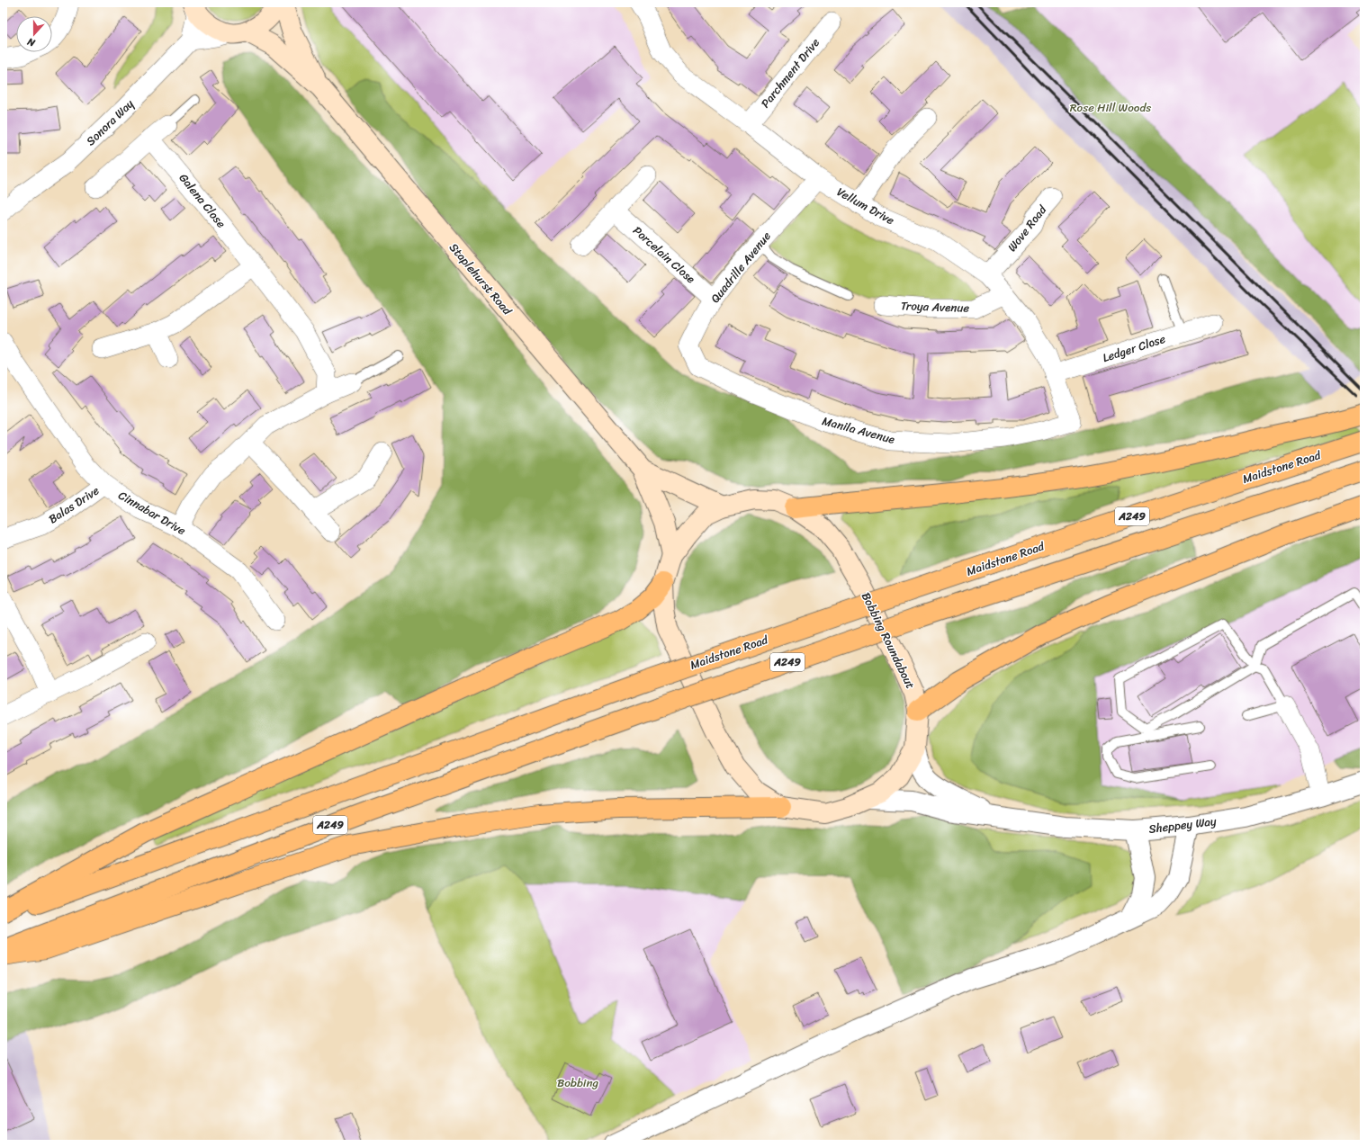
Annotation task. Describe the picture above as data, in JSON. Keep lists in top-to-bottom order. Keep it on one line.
{"streets":{"highway":["Maidstone Road","A249"],"main road":["Staplehurst Road","Bobbing Roundabout"],"street":["Parchment Drive","Sonora Way","Galena Close","Vellum Drive","Wove Road","Porcelain Close","Quadrille Avenue","Troya Avenue","Ledger Close","Manila Avenue","Balas Drive","Cinnabar Drive","Sheppey Way"]},"crossings":[["Parchment Drive","Vellum Drive"],["Vellum Drive","Wove Road"],["Vellum Drive","Quadrille Avenue"],["Vellum Drive","Troya Avenue"],["Vellum Drive","Ledger Close"],["Vellum Drive","Manila Avenue"],["Porcelain Close","Quadrille Avenue"],["Quadrille Avenue","Manila Avenue"],["Staplehurst Road","Bobbing Roundabout"],["Balas Drive","Cinnabar Drive"],["Bobbing Roundabout","Sheppey Way"]],"parks":["Rose Hill Woods","Bobbing"],"north":"bottom"}
